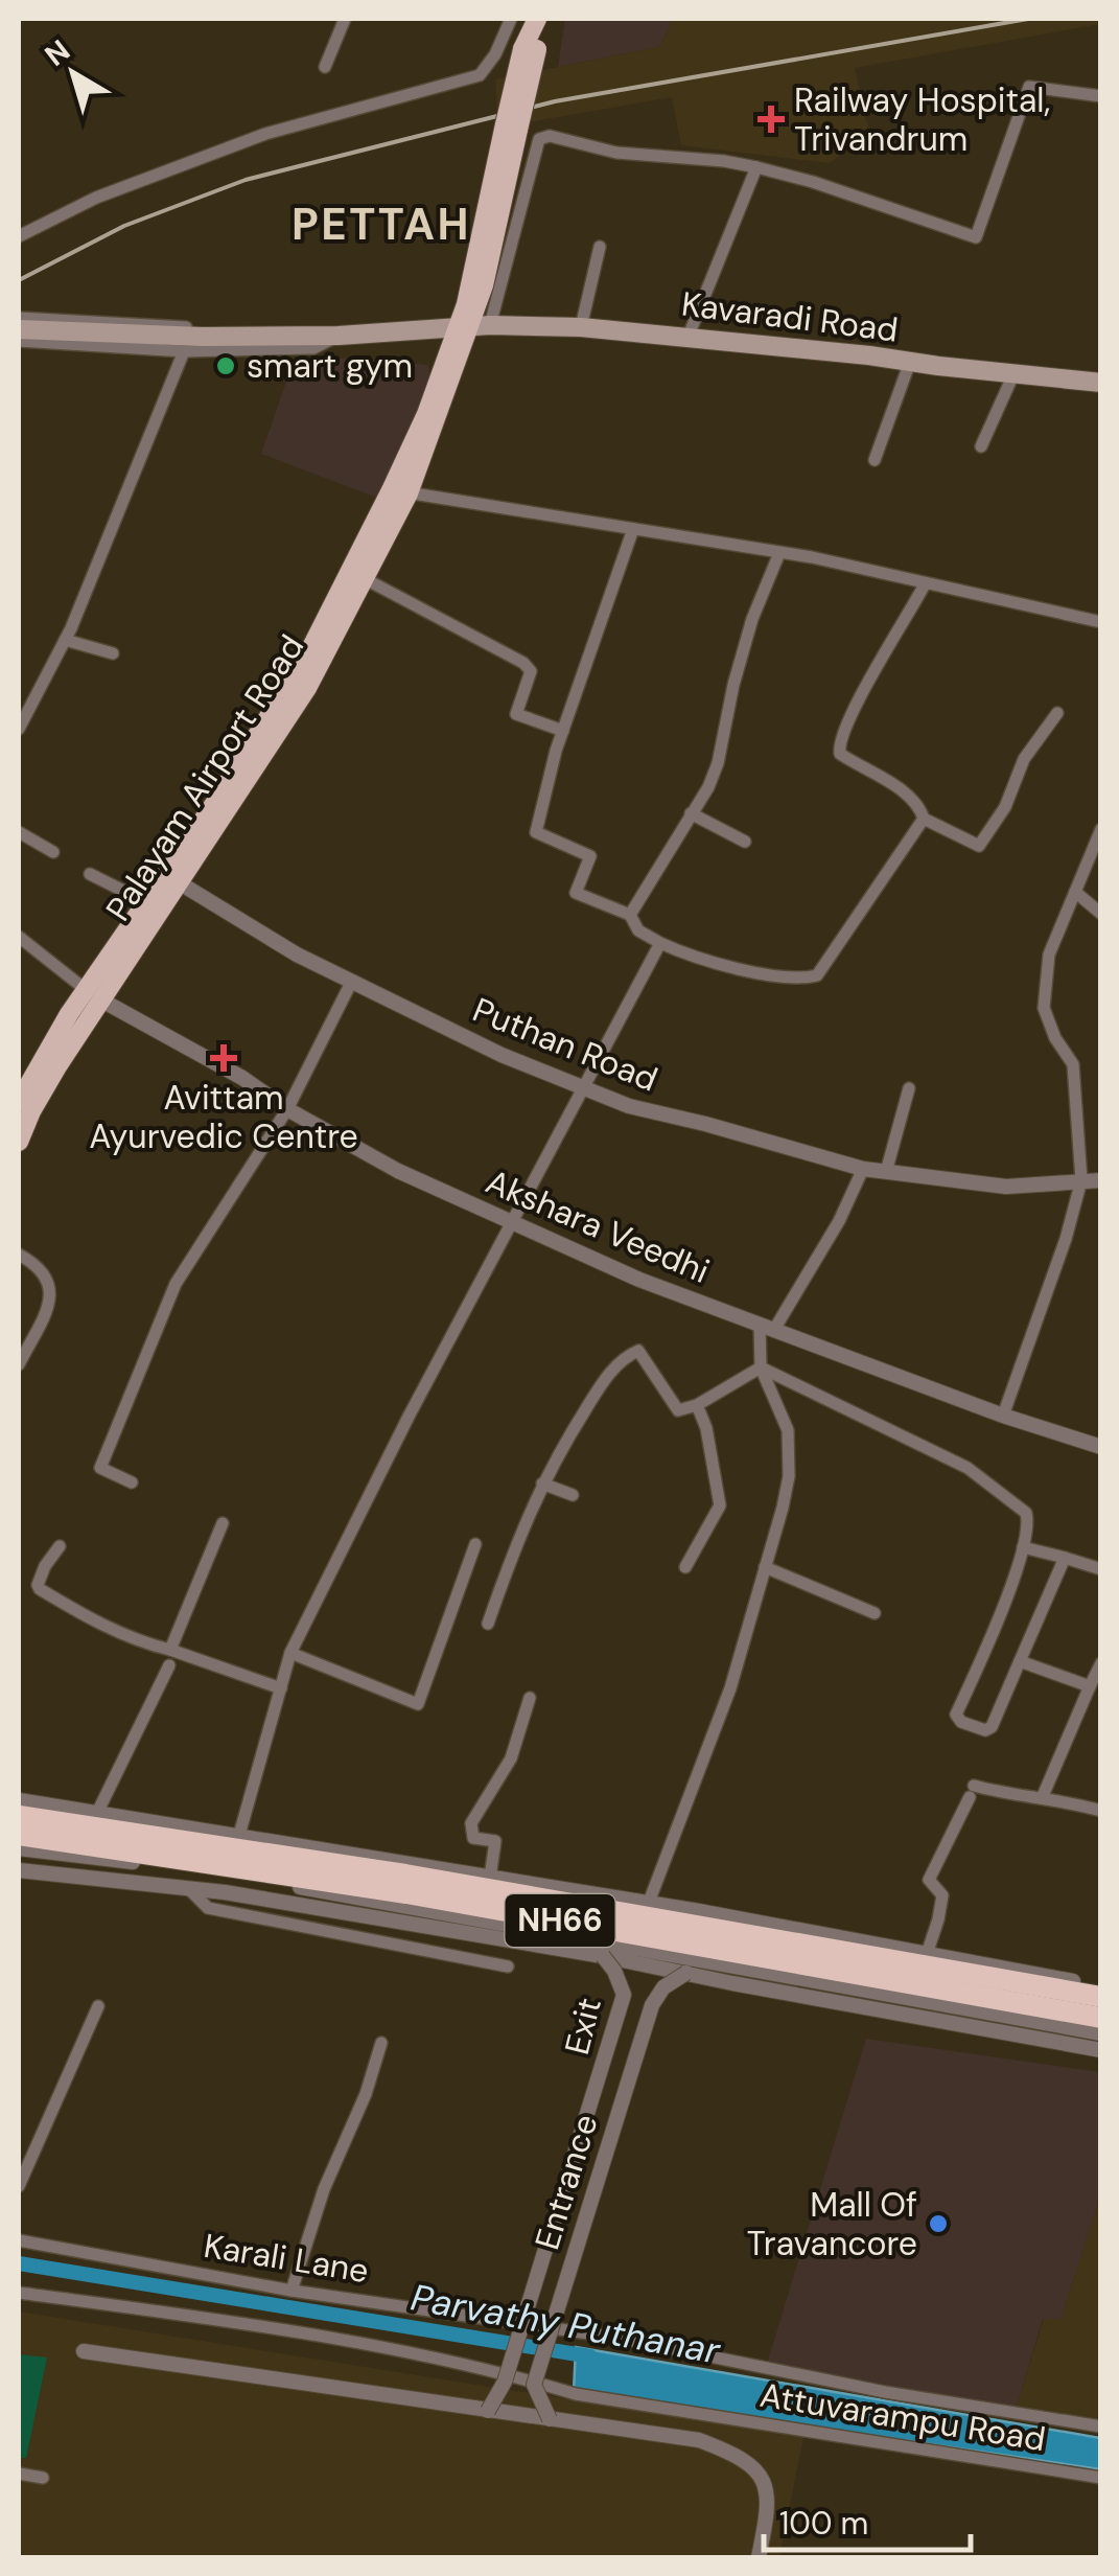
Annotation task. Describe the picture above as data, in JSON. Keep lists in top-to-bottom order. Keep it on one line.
{"streets":{"highway":["NH66"],"main road":["Kavaradi Road","Palayam Airport Road"],"street":["Puthan Road","Akshara Veedhi","Exit","Entrance","Karali Lane","Attuvarampu Road"]},"crossings":[["Kavaradi Road","Palayam Airport Road"],["Palayam Airport Road","Puthan Road"],["Palayam Airport Road","Akshara Veedhi"]],"districts":["PETTAH"],"water":["Parvathy Puthanar"],"places":{"health":["Railway Hospital, Trivandrum","Avittam Ayurvedic Centre"],"other":["smart gym","Mall Of Travancore"]},"scale_bar":"100 m","north":"top left"}
